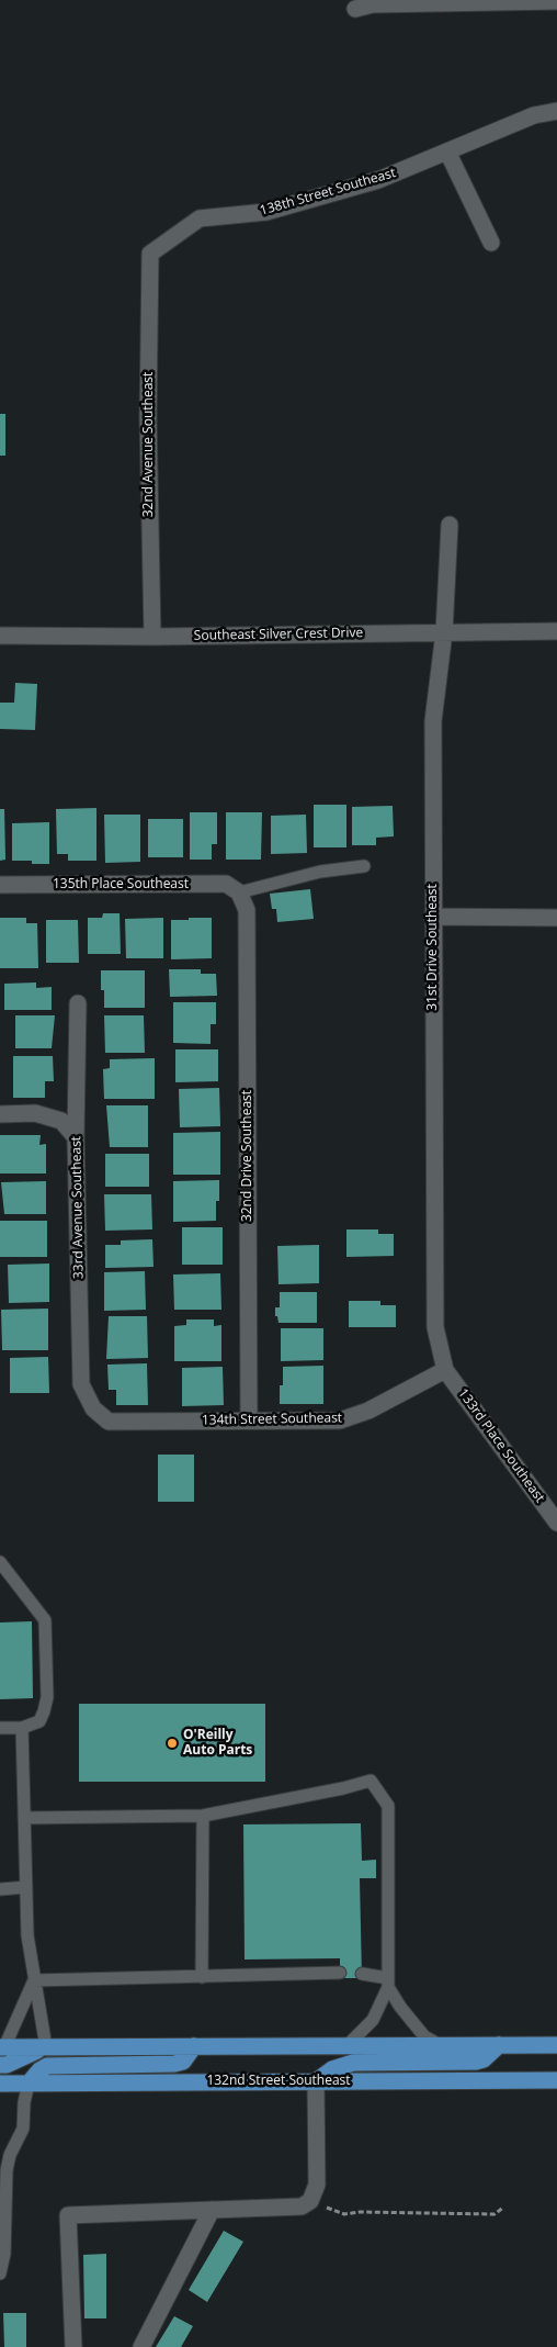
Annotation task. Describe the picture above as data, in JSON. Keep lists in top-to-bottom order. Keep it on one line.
{"streets":{"main road":["132nd Street Southeast"],"street":["138th Street Southeast","32nd Avenue Southeast","Southeast Silver Crest Drive","135th Place Southeast","31st Drive Southeast","32nd Drive Southeast","33rd Avenue Southeast","134th Street Southeast","133rd Place Southeast"]},"crossings":[["138th Street Southeast","32nd Avenue Southeast"],["32nd Avenue Southeast","Southeast Silver Crest Drive"],["Southeast Silver Crest Drive","31st Drive Southeast"],["135th Place Southeast","32nd Drive Southeast"],["31st Drive Southeast","134th Street Southeast"],["31st Drive Southeast","133rd Place Southeast"],["32nd Drive Southeast","134th Street Southeast"],["33rd Avenue Southeast","134th Street Southeast"],["134th Street Southeast","133rd Place Southeast"]],"places":["O'Reilly Auto Parts"]}
